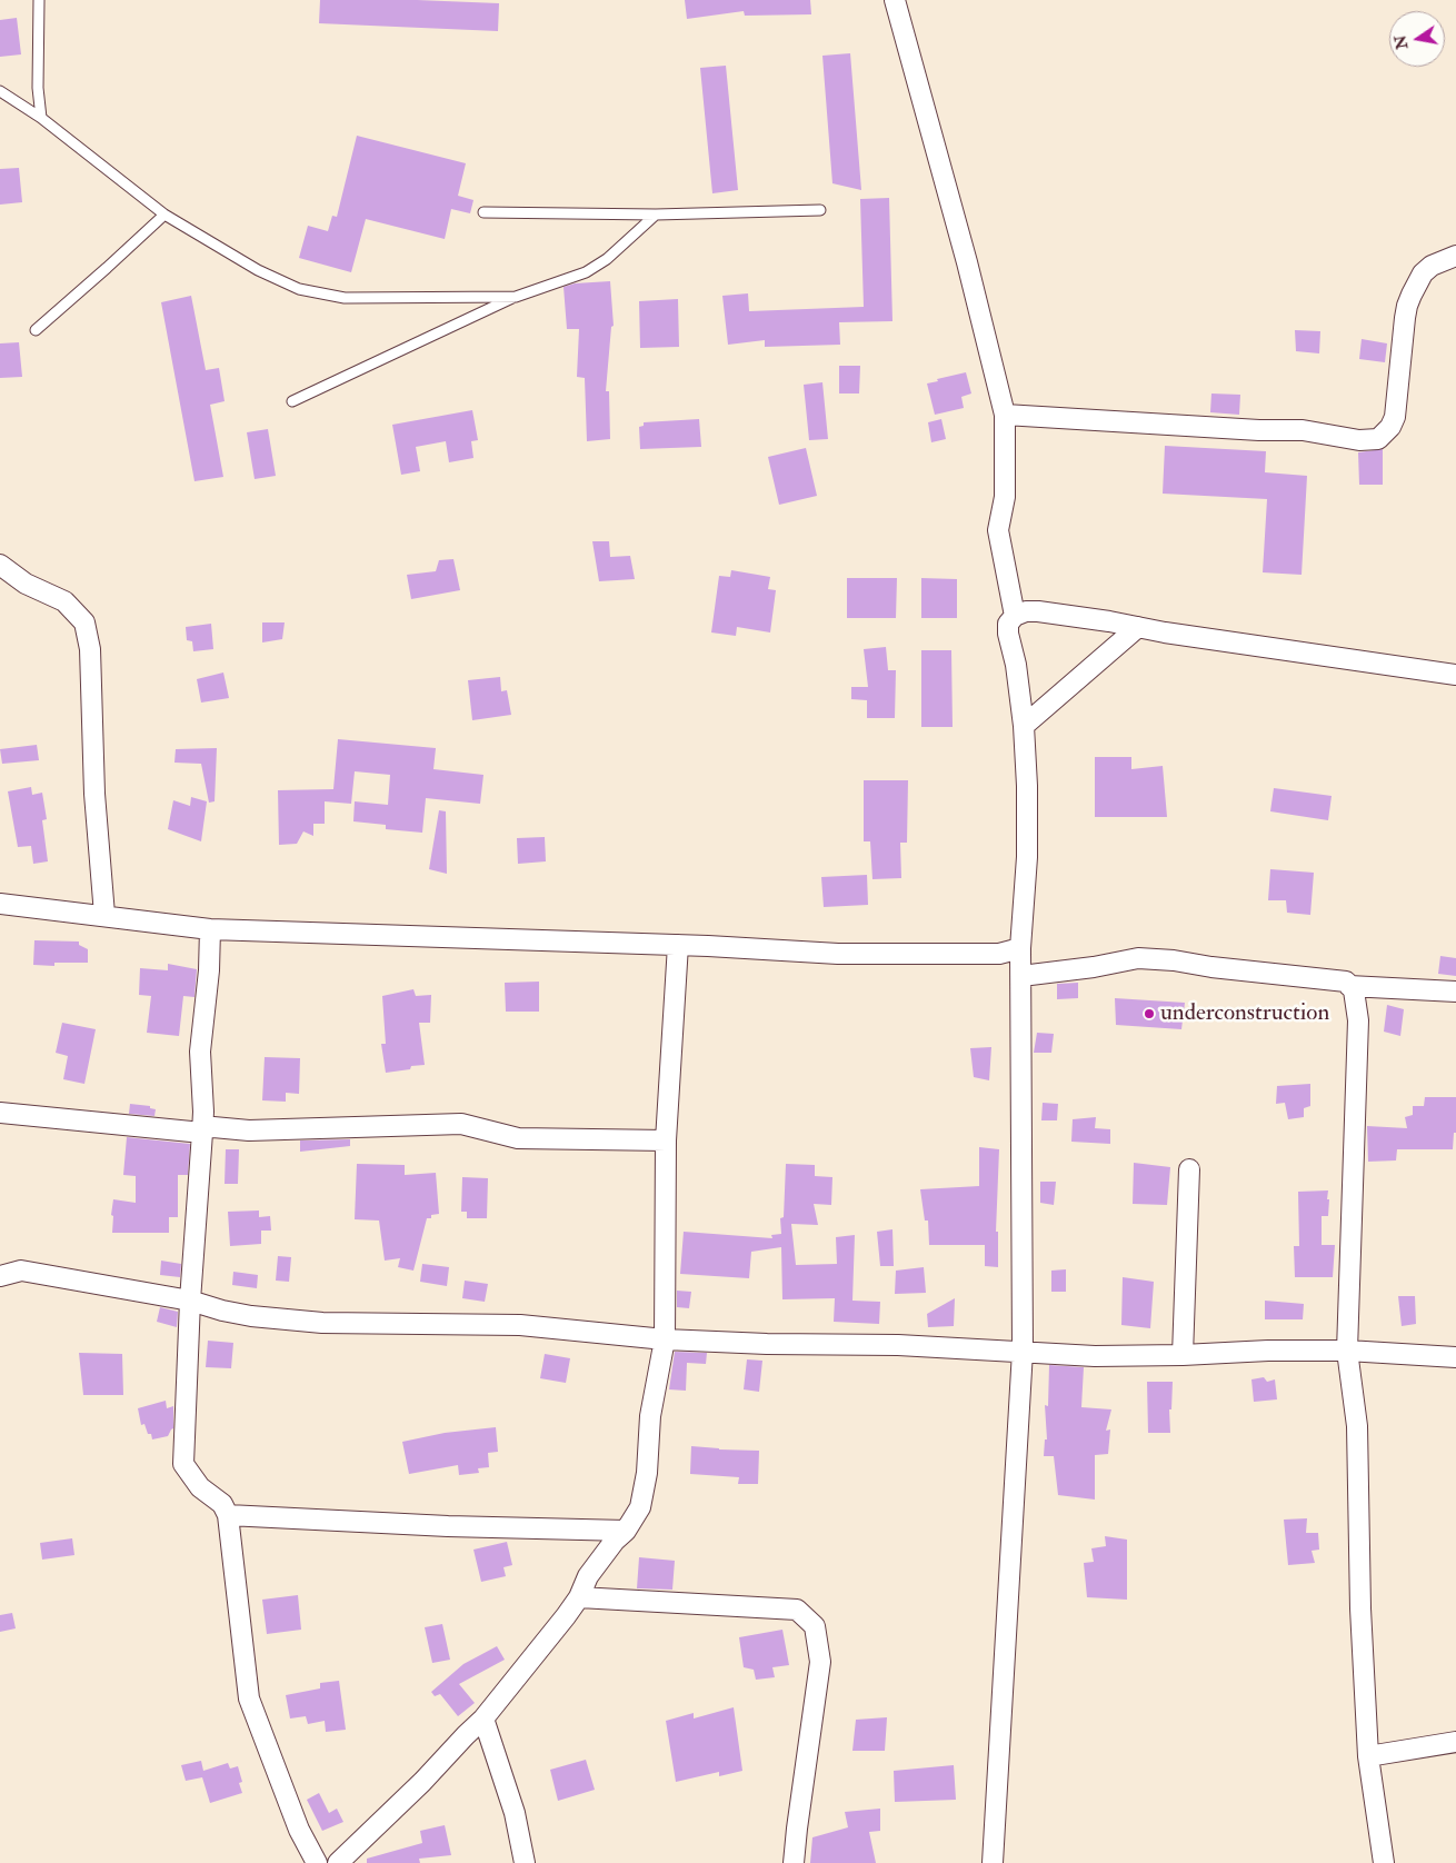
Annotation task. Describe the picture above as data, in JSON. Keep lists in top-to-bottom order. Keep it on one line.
{"places":["underconstruction"],"north":"left"}
